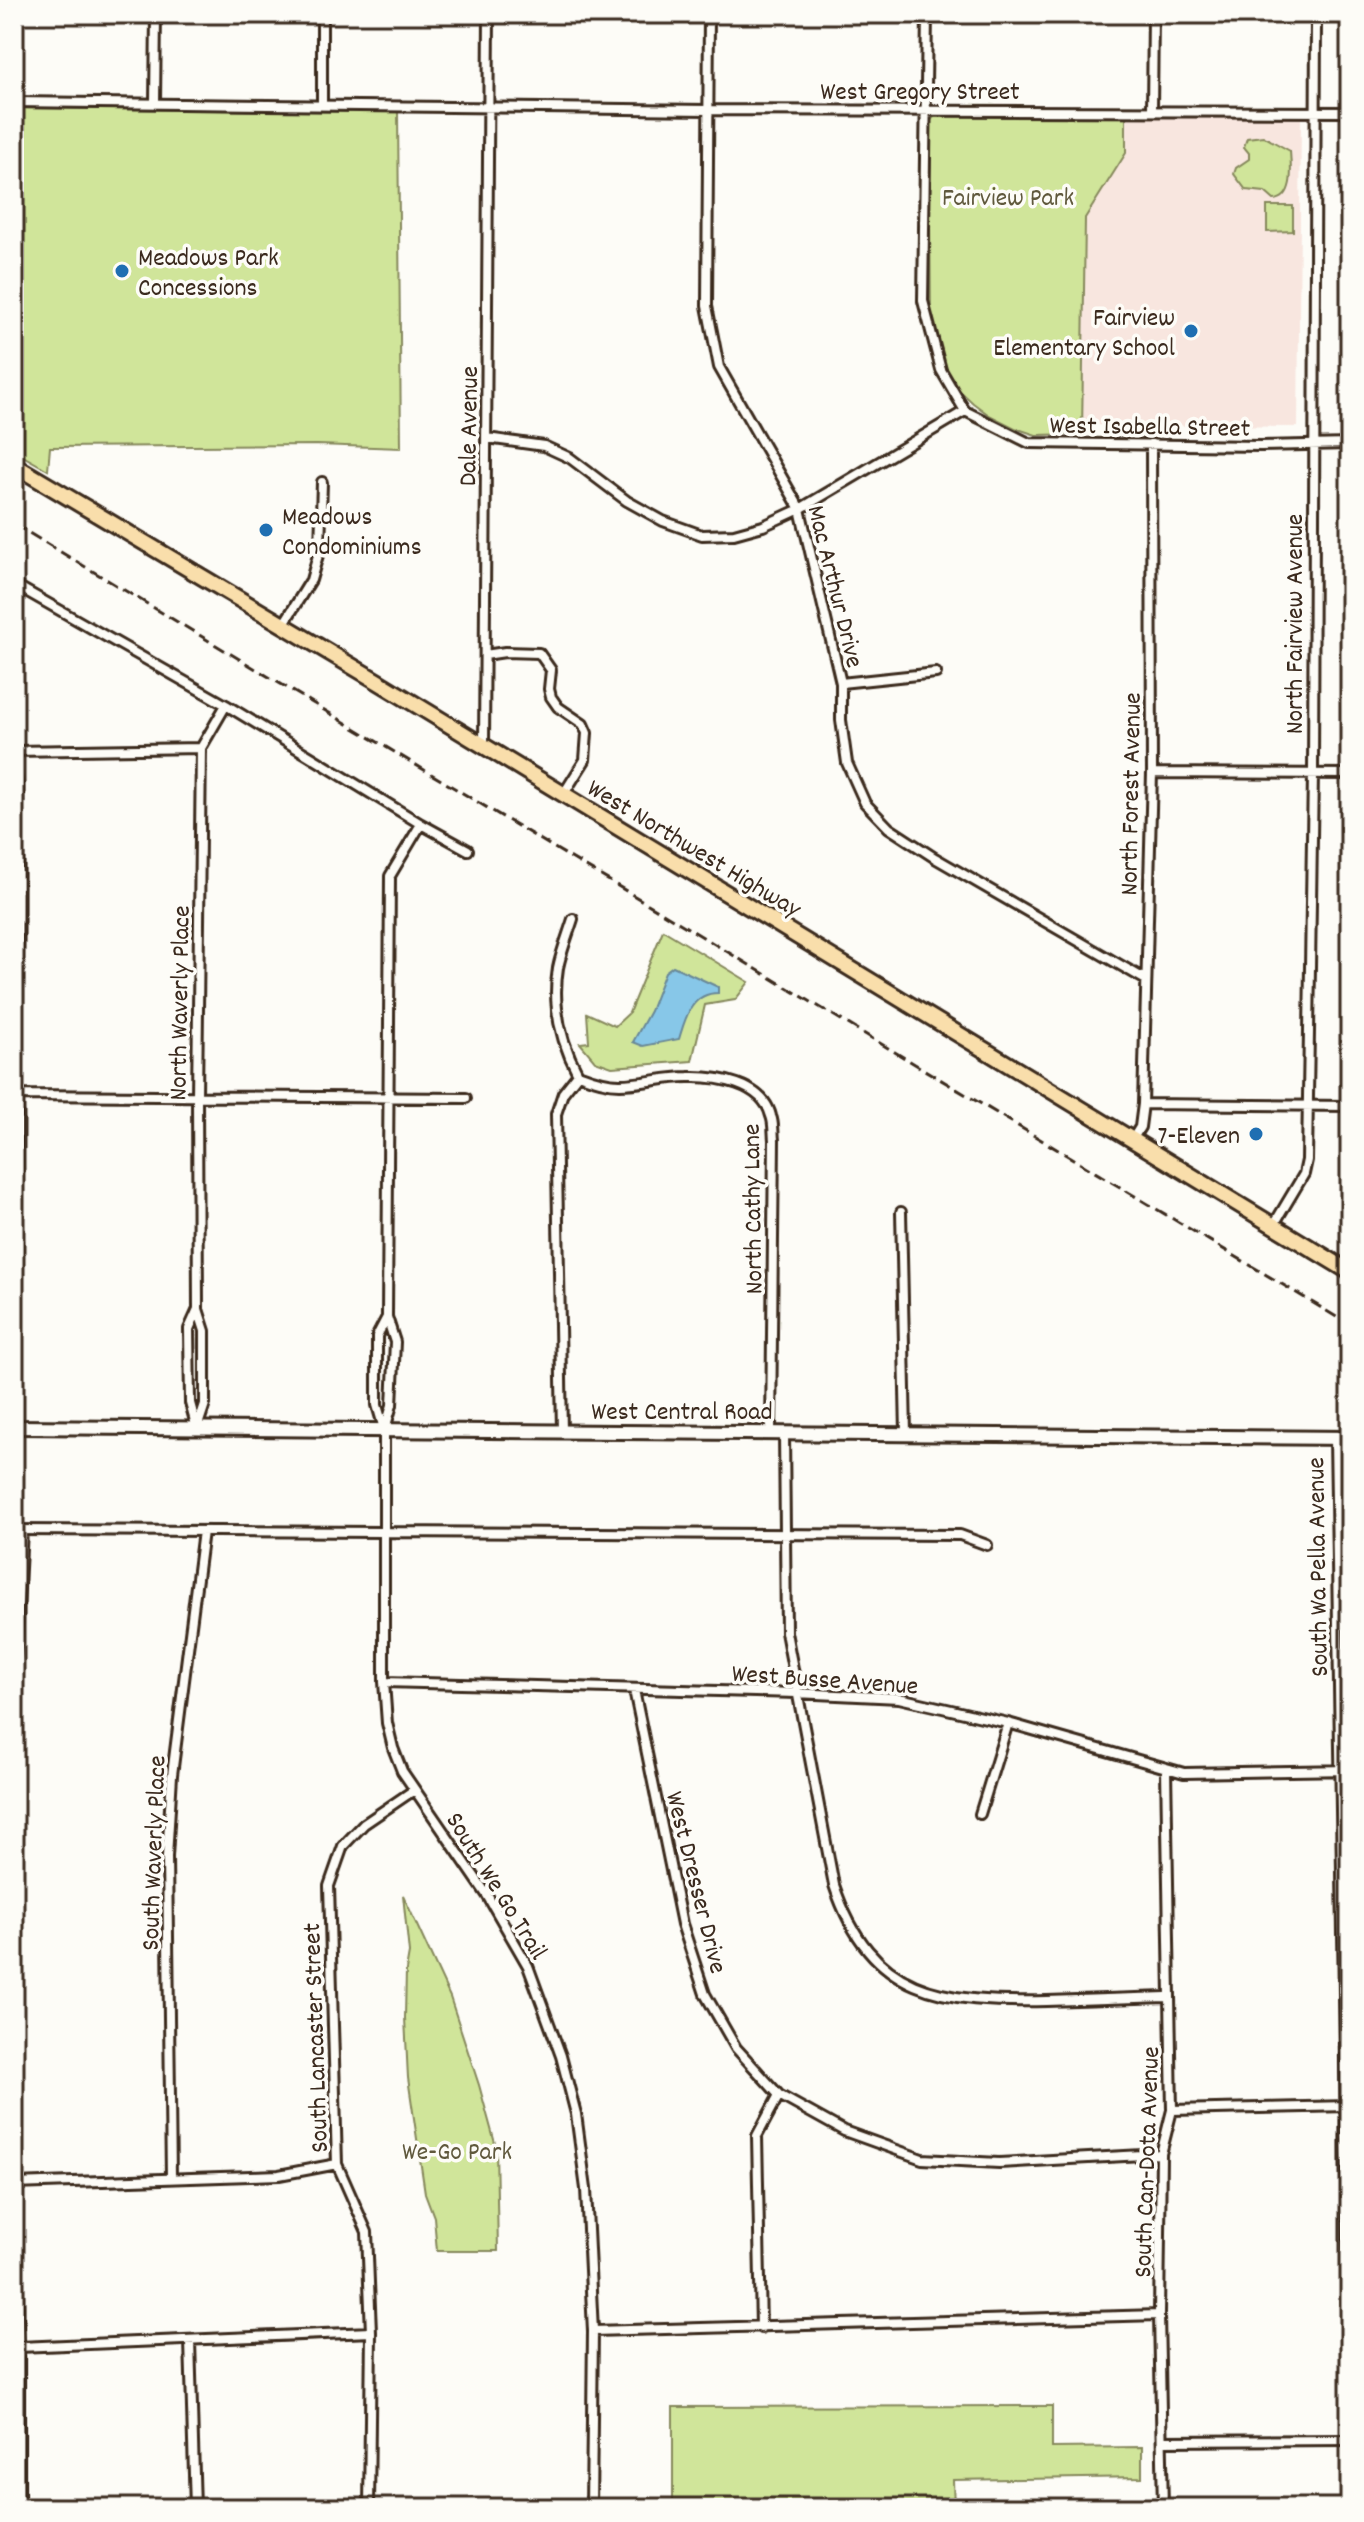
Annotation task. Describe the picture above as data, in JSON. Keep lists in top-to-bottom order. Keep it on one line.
{"streets":{"main road":["West Northwest Highway","West Central Road"],"street":["West Gregory Street","West Isabella Street","Dale Avenue","Mac Arthur Drive","North Fairview Avenue","North Forest Avenue","North Waverly Place","North Cathy Lane","South Wa Pella Avenue","West Busse Avenue","South Waverly Place","West Dresser Drive","South We Go Trail","South Lancaster Street","South Can-Dota Avenue"]},"crossings":[["West Gregory Street","Dale Avenue"],["West Gregory Street","Mac Arthur Drive"],["West Gregory Street","North Fairview Avenue"],["West Isabella Street","North Fairview Avenue"],["West Isabella Street","North Forest Avenue"],["Dale Avenue","West Northwest Highway"],["Mac Arthur Drive","North Forest Avenue"],["North Fairview Avenue","West Northwest Highway"],["North Forest Avenue","West Northwest Highway"],["North Waverly Place","West Central Road"],["North Cathy Lane","West Central Road"],["North Cathy Lane","West Busse Avenue"],["North Cathy Lane","South Can-Dota Avenue"],["West Central Road","South Wa Pella Avenue"],["West Central Road","South We Go Trail"],["South Wa Pella Avenue","West Busse Avenue"],["West Busse Avenue","West Dresser Drive"],["West Busse Avenue","South We Go Trail"],["West Busse Avenue","South Can-Dota Avenue"],["West Dresser Drive","South Can-Dota Avenue"],["South We Go Trail","South Lancaster Street"]],"parks":["Fairview Park","We-Go Park"],"places":["Meadows Park Concessions","Fairview Elementary School","Meadows Condominiums","7-Eleven"]}
